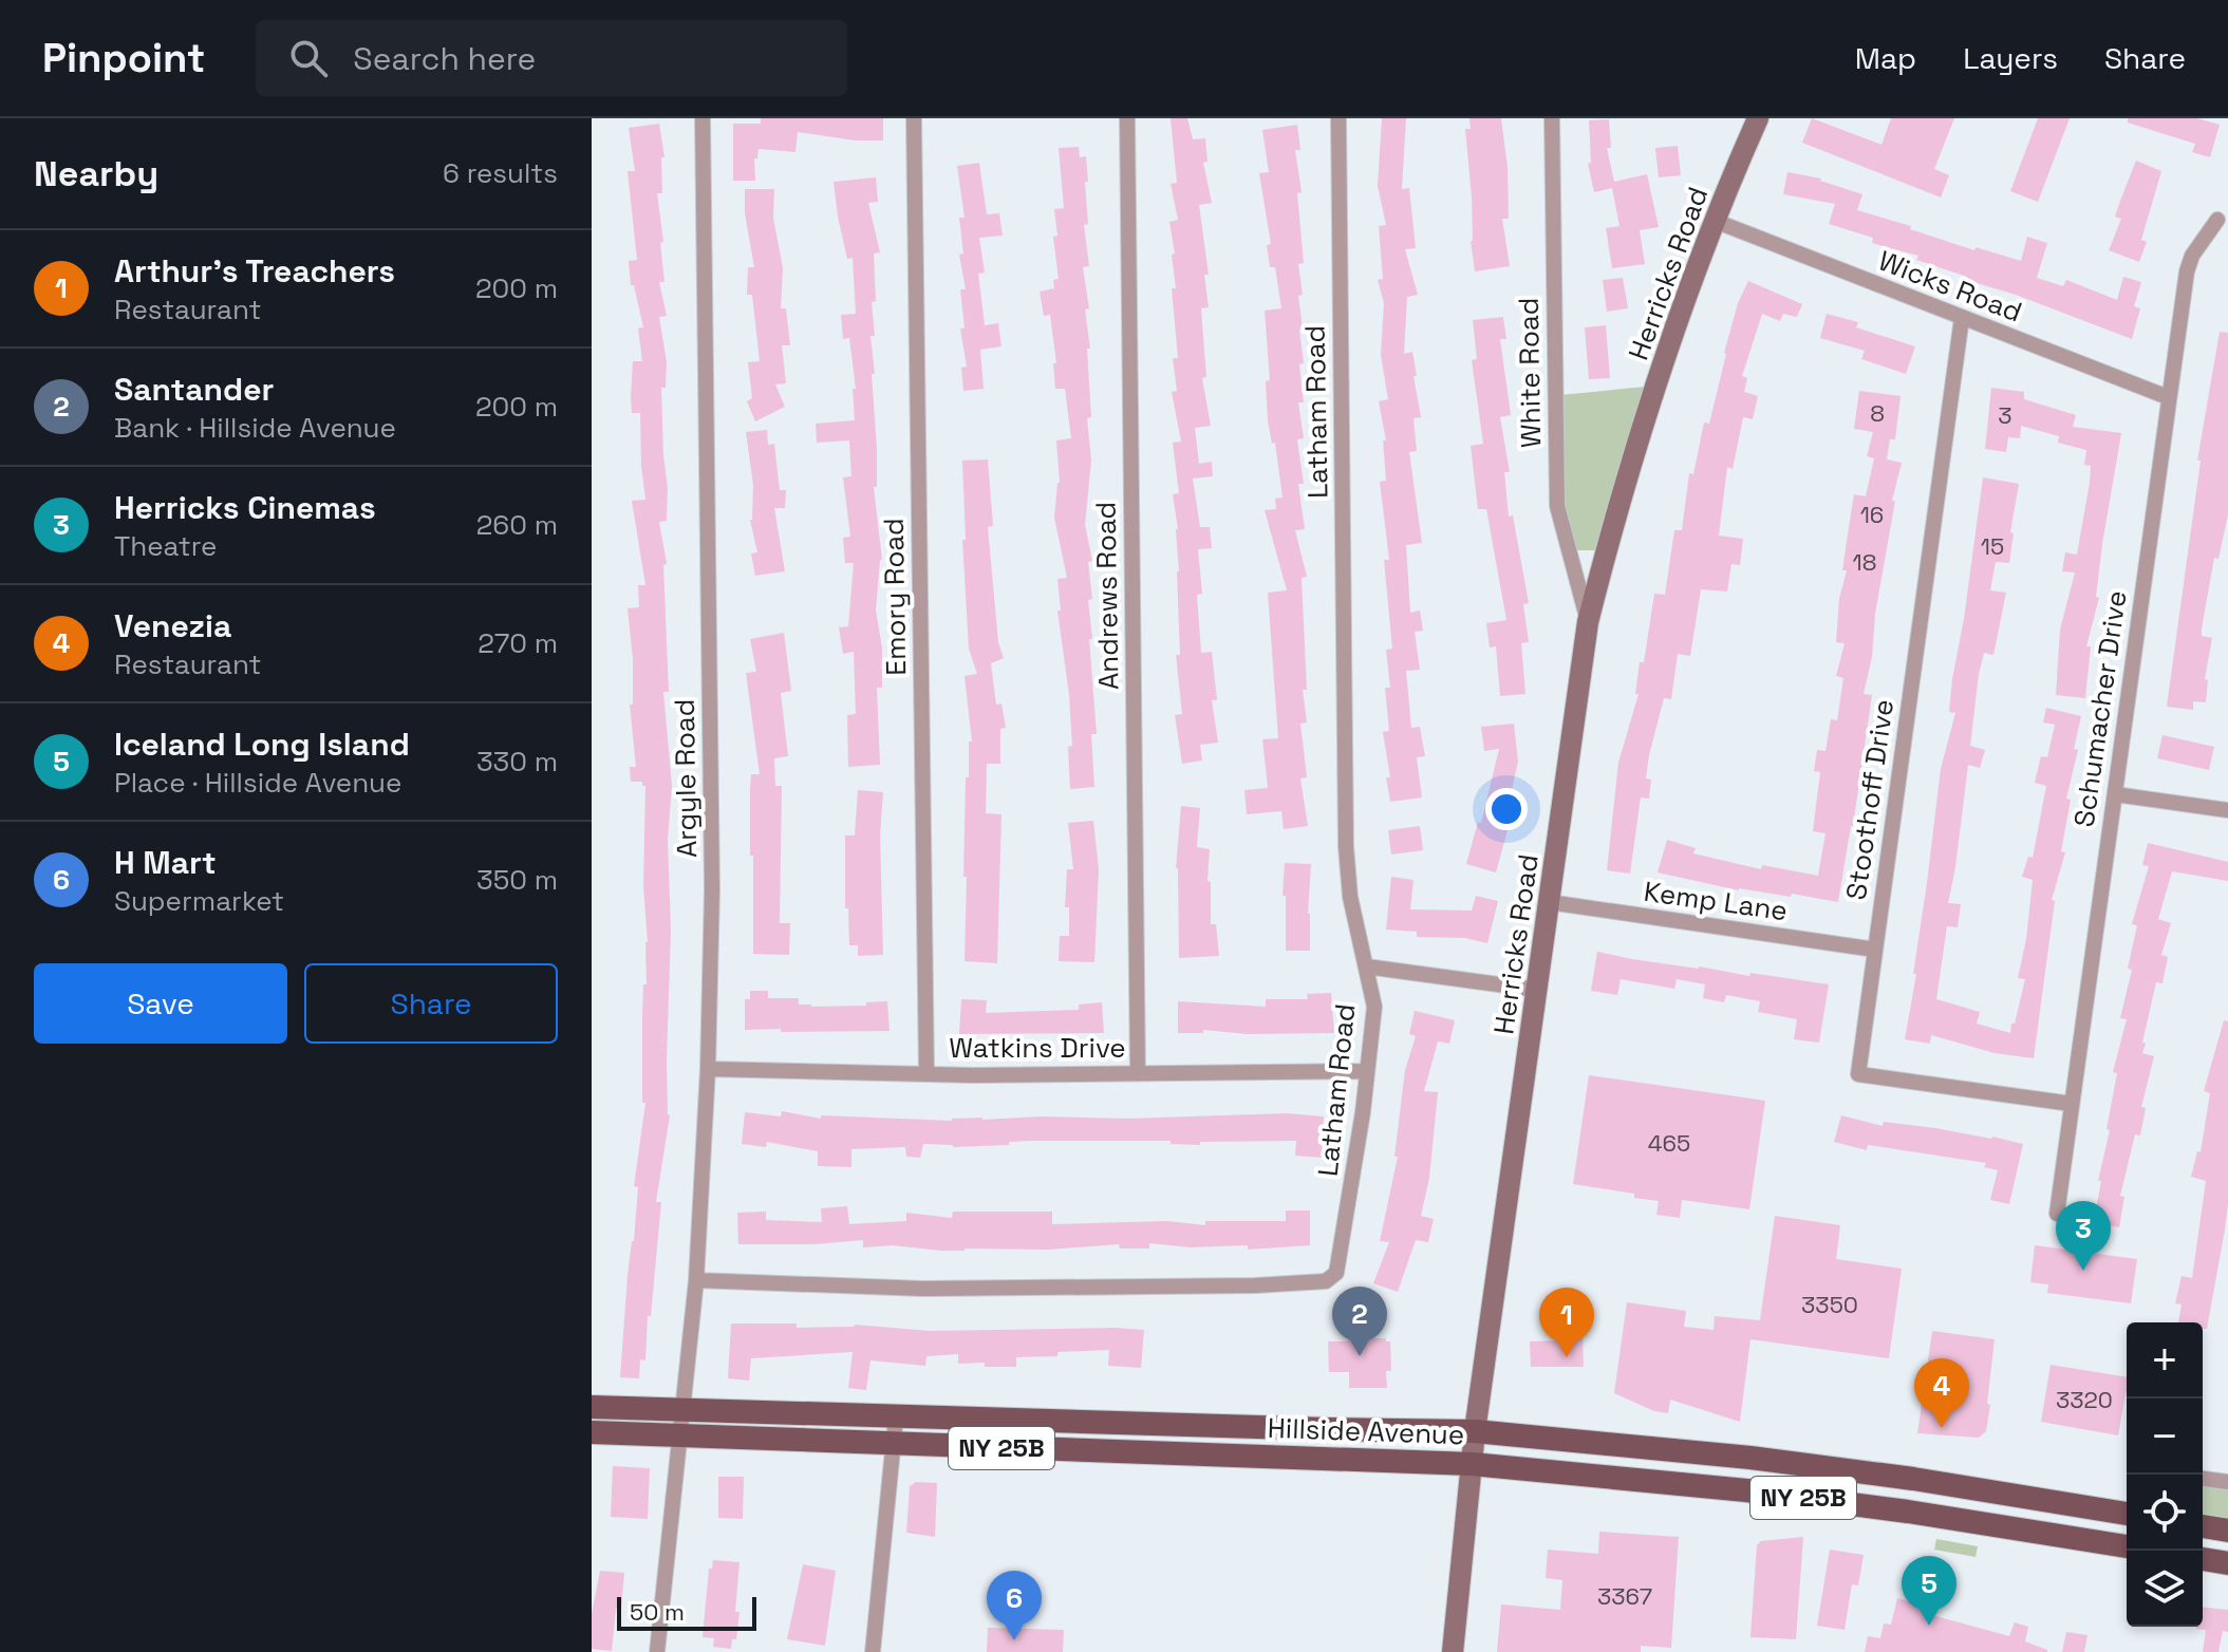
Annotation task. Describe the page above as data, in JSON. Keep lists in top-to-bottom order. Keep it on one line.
{"streets":{"main road":["Herricks Road","Hillside Avenue","NY 25B"],"street":["Wicks Road","White Road","Latham Road","Andrews Road","Emory Road","Schumacher Drive","Argyle Road","Stoothoff Drive","Kemp Lane","Watkins Drive"]},"crossings":[["Herricks Road","Wicks Road"],["Herricks Road","White Road"],["Herricks Road","Kemp Lane"],["Herricks Road","Hillside Avenue"],["Wicks Road","Schumacher Drive"],["Wicks Road","Stoothoff Drive"],["Latham Road","Argyle Road"],["Latham Road","Watkins Drive"],["Andrews Road","Watkins Drive"],["Emory Road","Watkins Drive"],["Schumacher Drive","Stoothoff Drive"],["Argyle Road","Watkins Drive"],["Argyle Road","Hillside Avenue"],["Stoothoff Drive","Kemp Lane"]],"house_numbers":["8","3","16","15","18","465","3350","3320","3367"],"scale_bar":"50 m","page":{"header":"Pinpoint","search":"Search here","nav":["Map","Layers","Share"],"heading":["Nearby","6 results"],"list":[{"mark":"1","name":"Arthur's Treachers","note":"Restaurant","value":"200 m"},{"mark":"2","name":"Santander","note":"Bank · Hillside Avenue","value":"200 m"},{"mark":"3","name":"Herricks Cinemas","note":"Theatre","value":"260 m"},{"mark":"4","name":"Venezia","note":"Restaurant","value":"270 m"},{"mark":"5","name":"Iceland Long Island","note":"Place · Hillside Avenue","value":"330 m"},{"mark":"6","name":"H Mart","note":"Supermarket","value":"350 m"}],"buttons":["Save","Share"],"pins":["3","2","1","4","5","6"],"map_buttons":["+","−"],"scale":"50 m"}}
